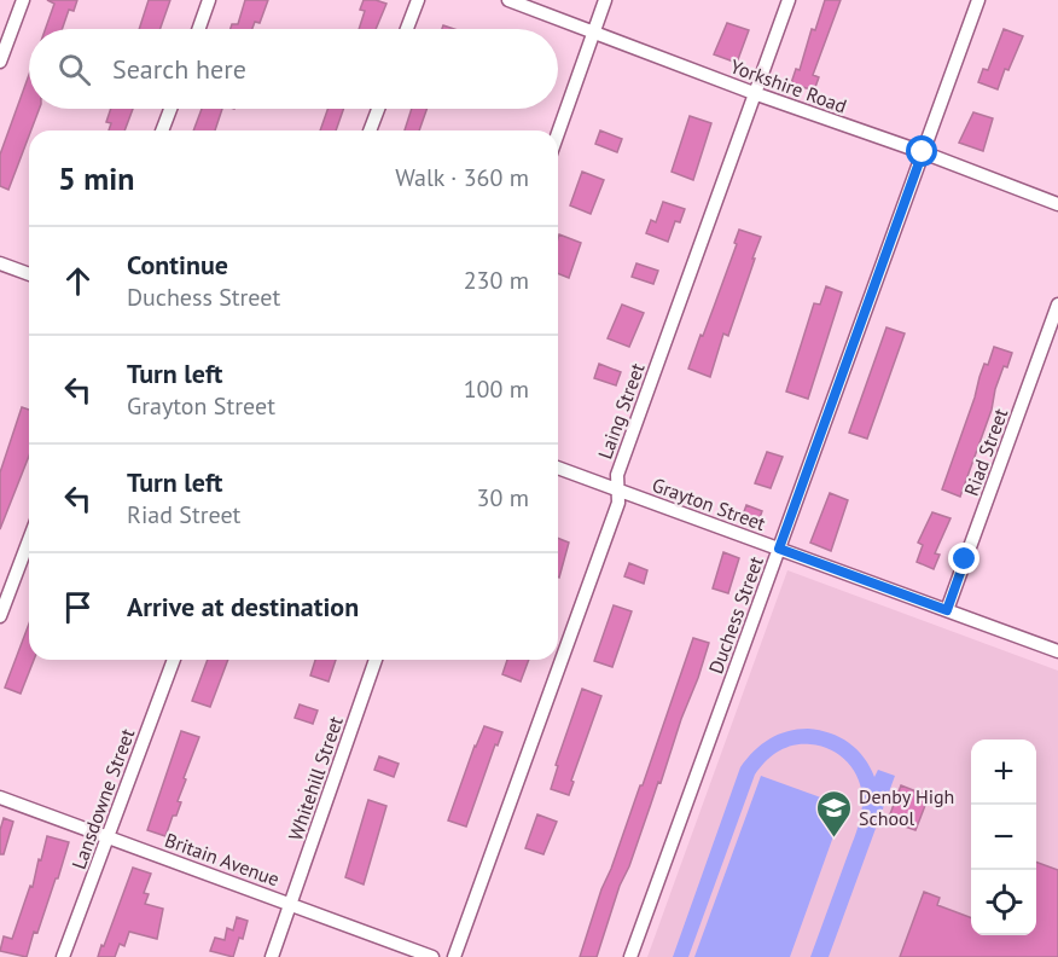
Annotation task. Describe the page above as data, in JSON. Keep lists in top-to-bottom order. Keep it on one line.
{"streets":{"street":["Yorkshire Road","Laing Street","Riad Street","Grayton Street","Duchess Street","Whitehill Street","Lansdowne Street","Britain Avenue"]},"crossings":[["Yorkshire Road","Laing Street"],["Yorkshire Road","Duchess Street"],["Laing Street","Grayton Street"],["Riad Street","Grayton Street"],["Grayton Street","Duchess Street"],["Whitehill Street","Britain Avenue"],["Lansdowne Street","Britain Avenue"]],"places":{"school or university":["Denby High School"]},"page":{"search":"Search here","heading":["5 min","Walk · 360 m"],"list":[["Continue","Duchess Street","230 m"],["Turn left","Grayton Street","100 m"],["Turn left","Riad Street","30 m"],"Arrive at destination"],"map_buttons":["+","−"]}}
